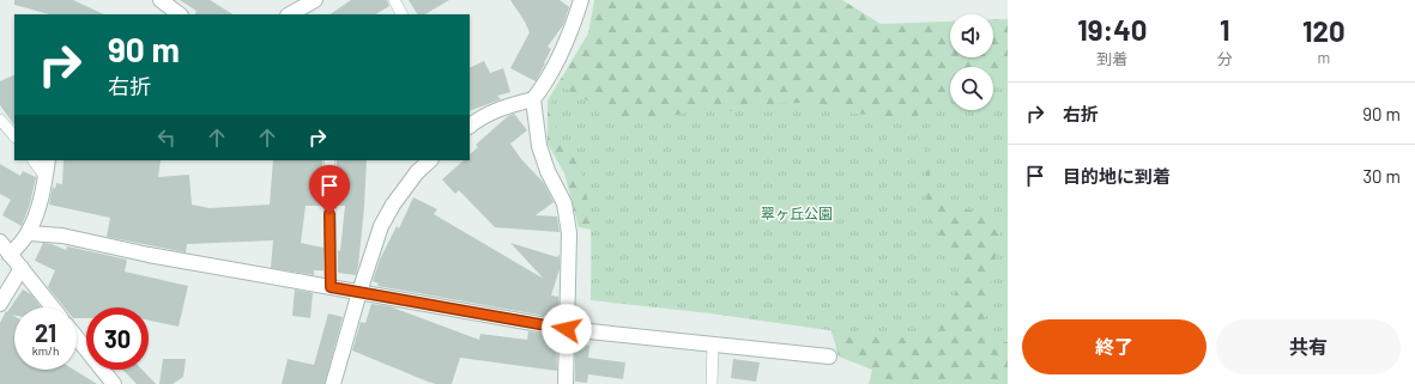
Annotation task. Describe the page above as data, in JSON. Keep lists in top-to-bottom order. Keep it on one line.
{"parks":["翠ヶ丘公園"],"page":{"eta":["19:40","到着","1","分","120","m"],"turn":["90 m","右折"],"list":[{"name":"右折","value":"90 m"},{"name":"目的地に到着","value":"30 m"}],"speed":"21 km/h","limit":"30","buttons":["終了","共有"]}}
